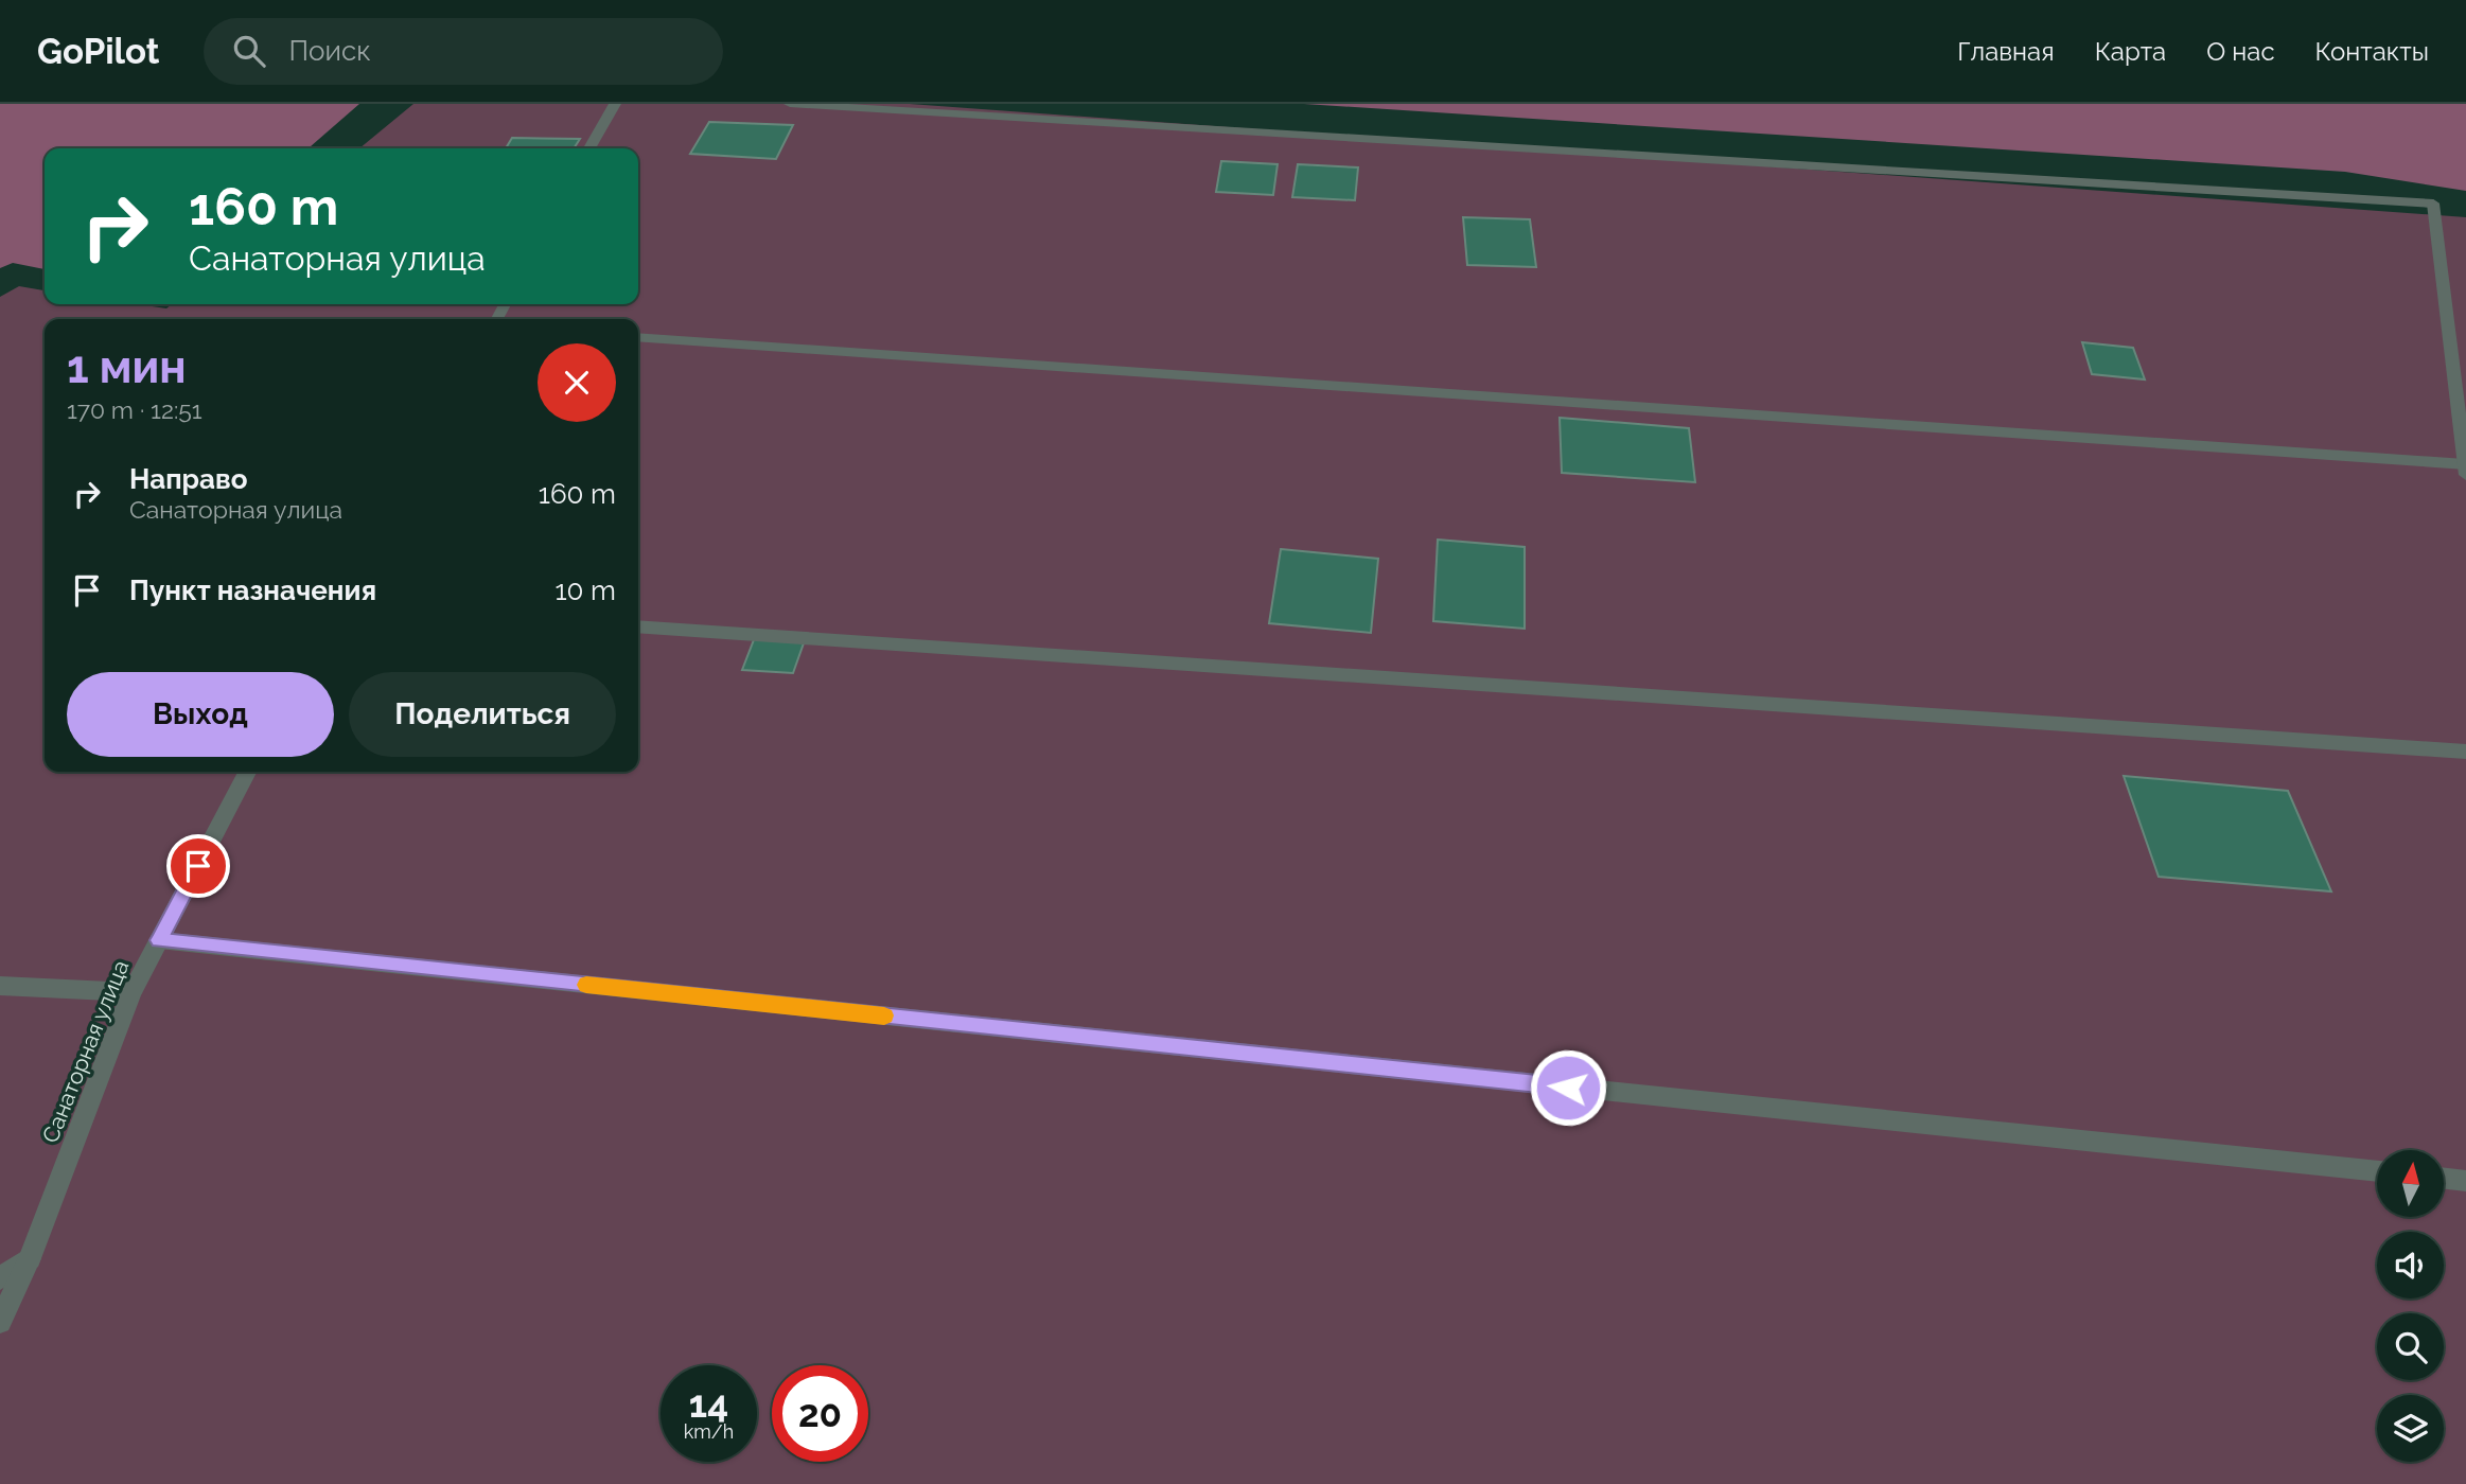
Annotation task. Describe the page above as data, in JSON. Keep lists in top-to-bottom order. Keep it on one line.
{"streets":{"street":["Санаторная улица"]},"north":"top","page":{"header":"GoPilot","search":"Поиск","nav":["Главная","Карта","О нас","Контакты"],"turn":["160 m","Санаторная улица"],"heading":["1 мин","170 m · 12:51"],"list":[{"name":"Направо","note":"Санаторная улица","value":"160 m"},{"name":"Пункт назначения","value":"10 m"}],"buttons":["Выход","Поделиться"],"speed":"14 km/h","limit":"20"}}
